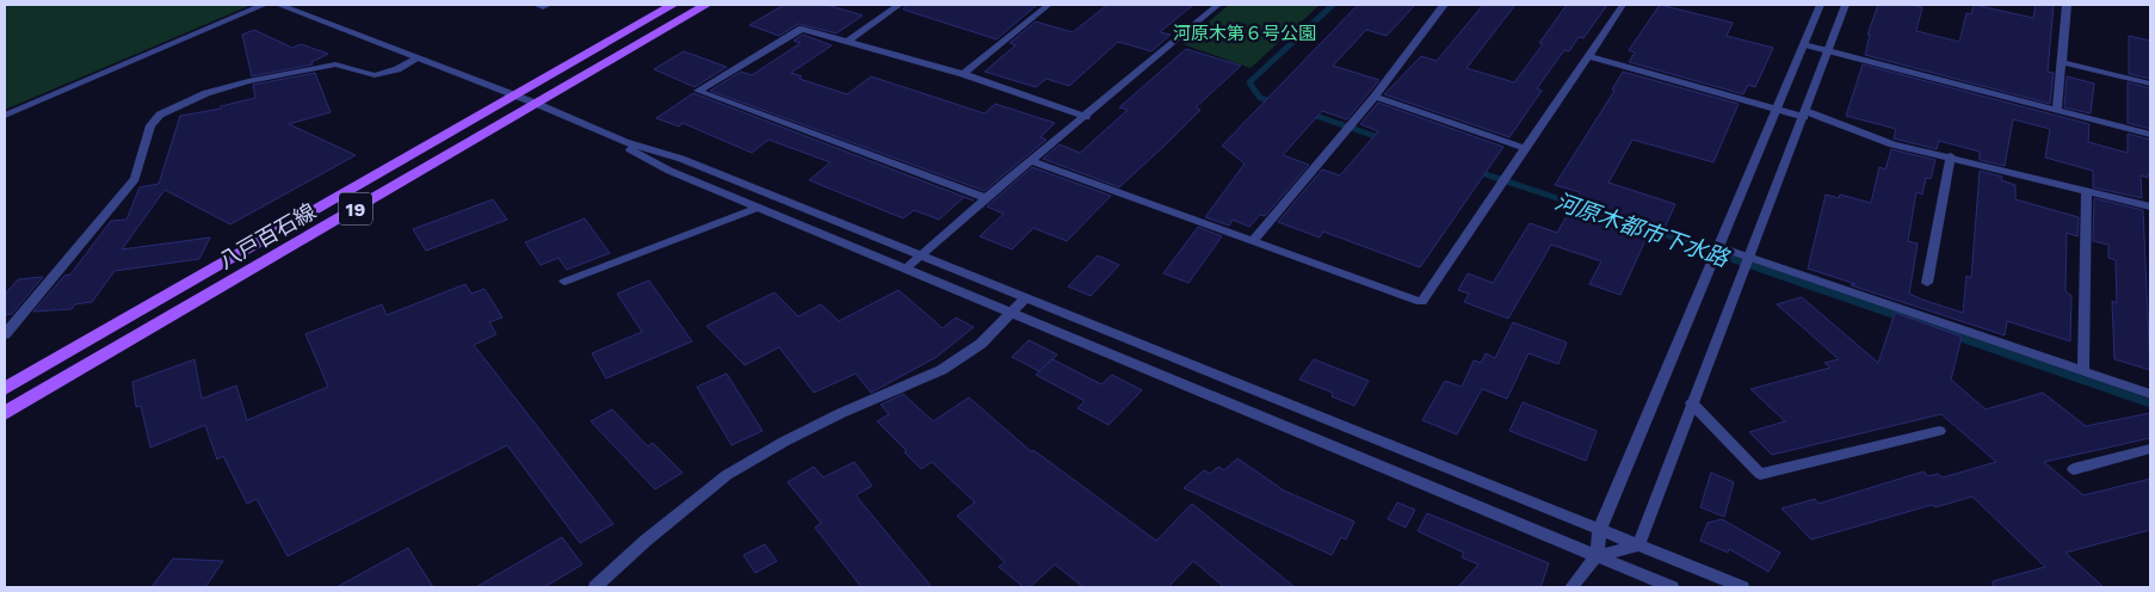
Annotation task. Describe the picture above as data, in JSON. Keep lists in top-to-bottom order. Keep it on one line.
{"streets":{"main road":["19","八戸百石線"]},"water":["河原木都市下水路"],"parks":["河原木第６号公園"]}
